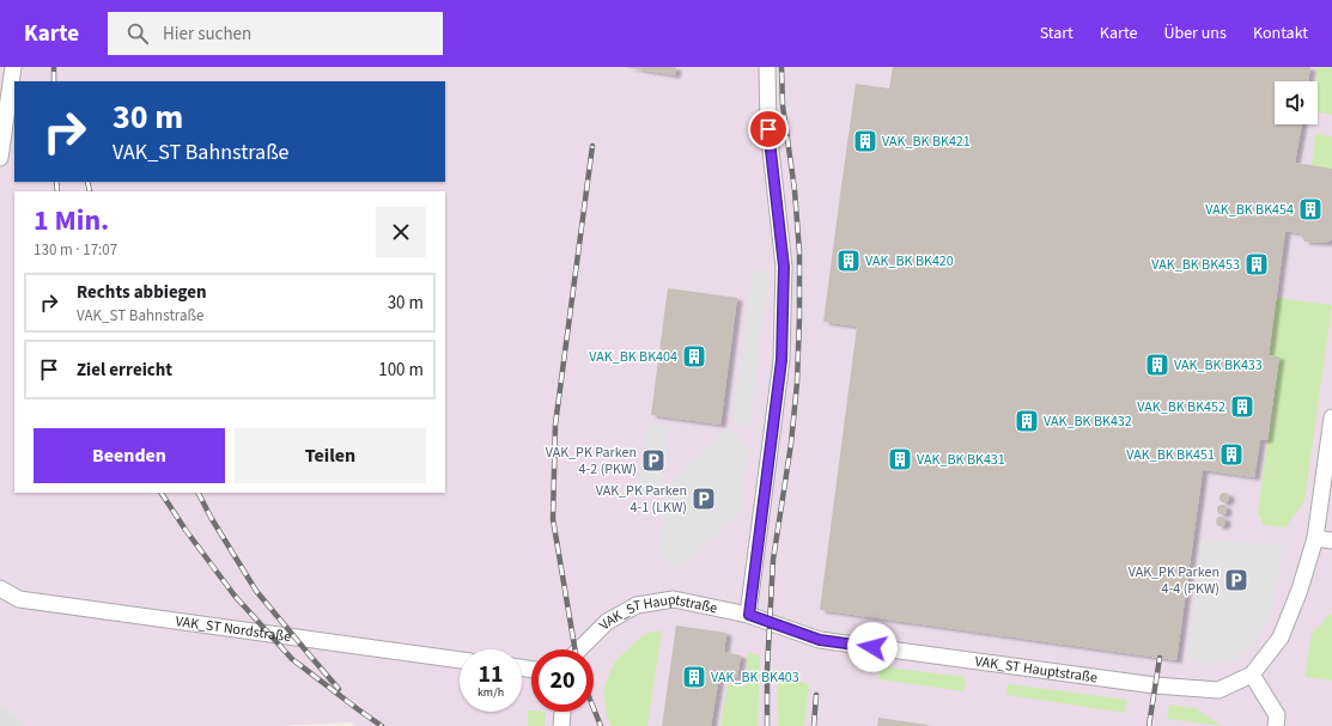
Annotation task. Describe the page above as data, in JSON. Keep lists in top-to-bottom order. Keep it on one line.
{"streets":{"lane":["VAK_ST Hauptstraße","VAK_ST Nordstraße"]},"places":{"building":["VAK_BK BK421","VAK_BK BK454","VAK_BK BK420","VAK_BK BK453","VAK_BK BK404","VAK_BK BK433","VAK_BK BK452","VAK_BK BK432","VAK_BK BK451","VAK_BK BK431","VAK_BK BK403"],"parking":["VAK_PK Parken 4-2 (PKW)","VAK_PK Parken 4-1 (LKW)","VAK_PK Parken 4-4 (PKW)"]},"page":{"header":"Karte","search":"Hier suchen","nav":["Start","Karte","Über uns","Kontakt"],"turn":["30 m","VAK_ST Bahnstraße"],"heading":["1 Min.","130 m · 17:07"],"list":[{"name":"Rechts abbiegen","note":"VAK_ST Bahnstraße","value":"30 m"},{"name":"Ziel erreicht","value":"100 m"}],"buttons":["Beenden","Teilen"],"speed":"11 km/h","limit":"20"}}
